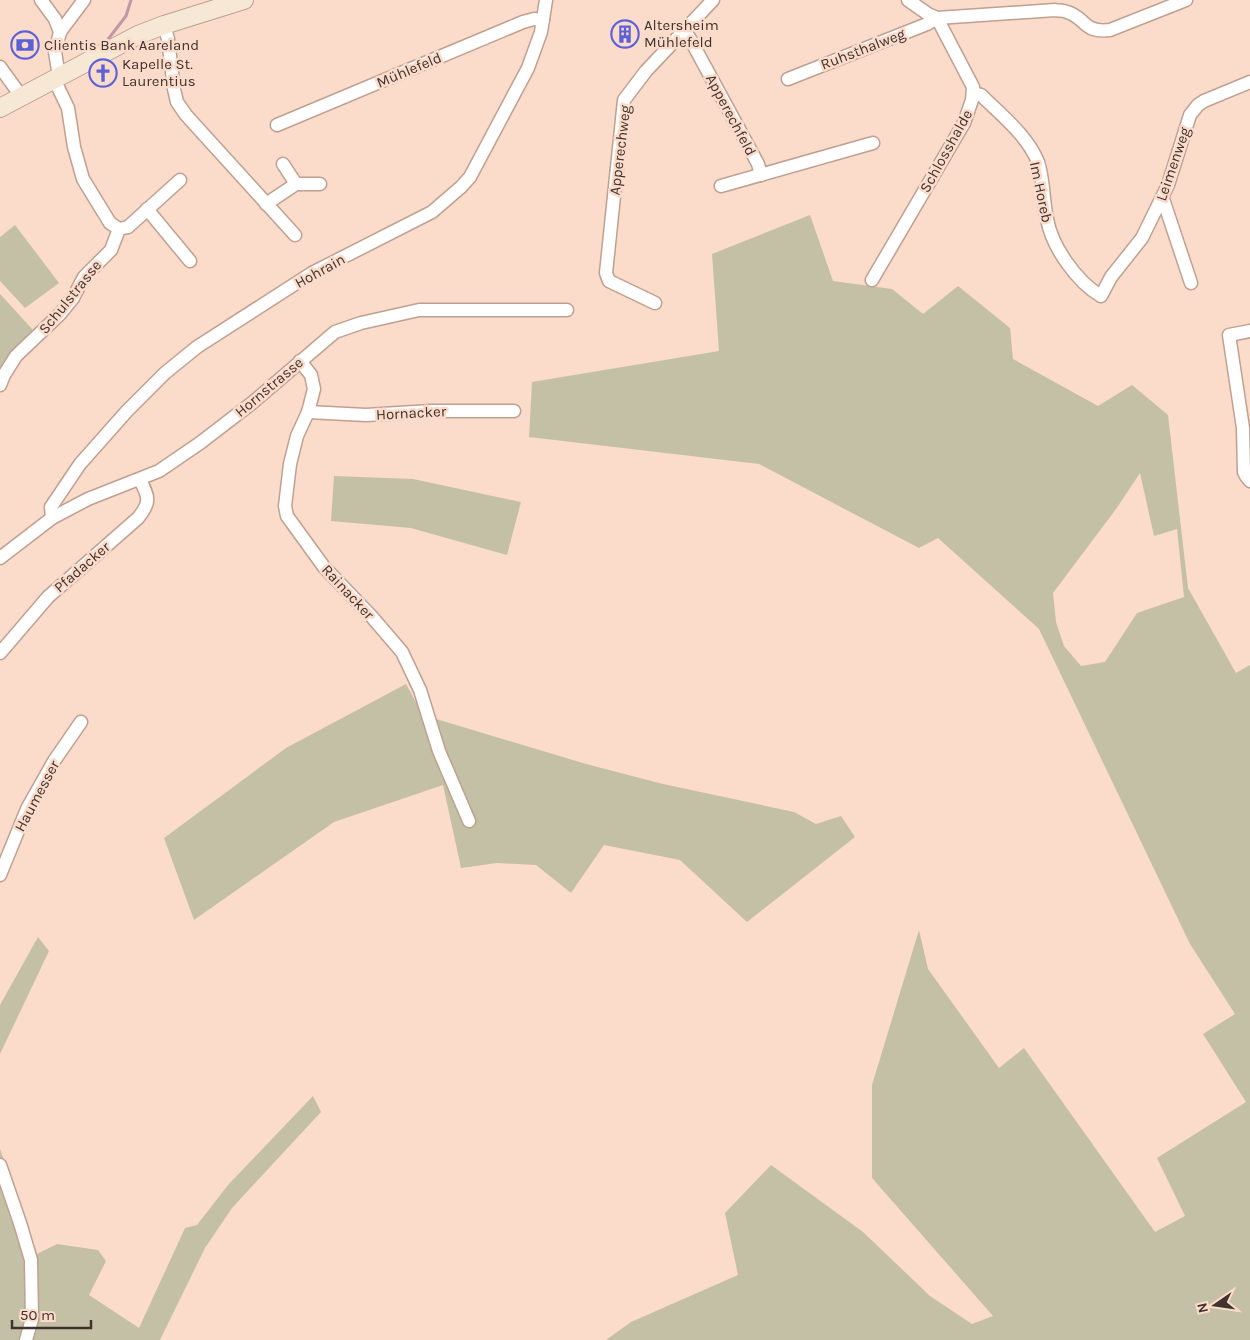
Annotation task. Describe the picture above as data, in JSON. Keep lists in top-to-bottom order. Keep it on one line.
{"streets":{"street":["Ruhsthalweg","Mühlefeld","Apperechfeld","Apperechweg","Schlosshalde","Leimenweg","Im Horeb","Hohrain","Schulstrasse","Hornstrasse","Hornacker","Pfadacker","Rainacker","Haumesser"]},"crossings":[["Ruhsthalweg","Schlosshalde"],["Mühlefeld","Hohrain"],["Apperechfeld","Apperechweg"],["Schlosshalde","Im Horeb"],["Leimenweg","Im Horeb"],["Hohrain","Hornstrasse"],["Hornstrasse","Pfadacker"],["Hornstrasse","Rainacker"],["Hornacker","Rainacker"]],"places":{"building":["Altersheim Mühlefeld"],"bank":["Clientis Bank Aareland"],"church":["Kapelle St. Laurentius"]},"scale_bar":"50 m","north":"left"}
